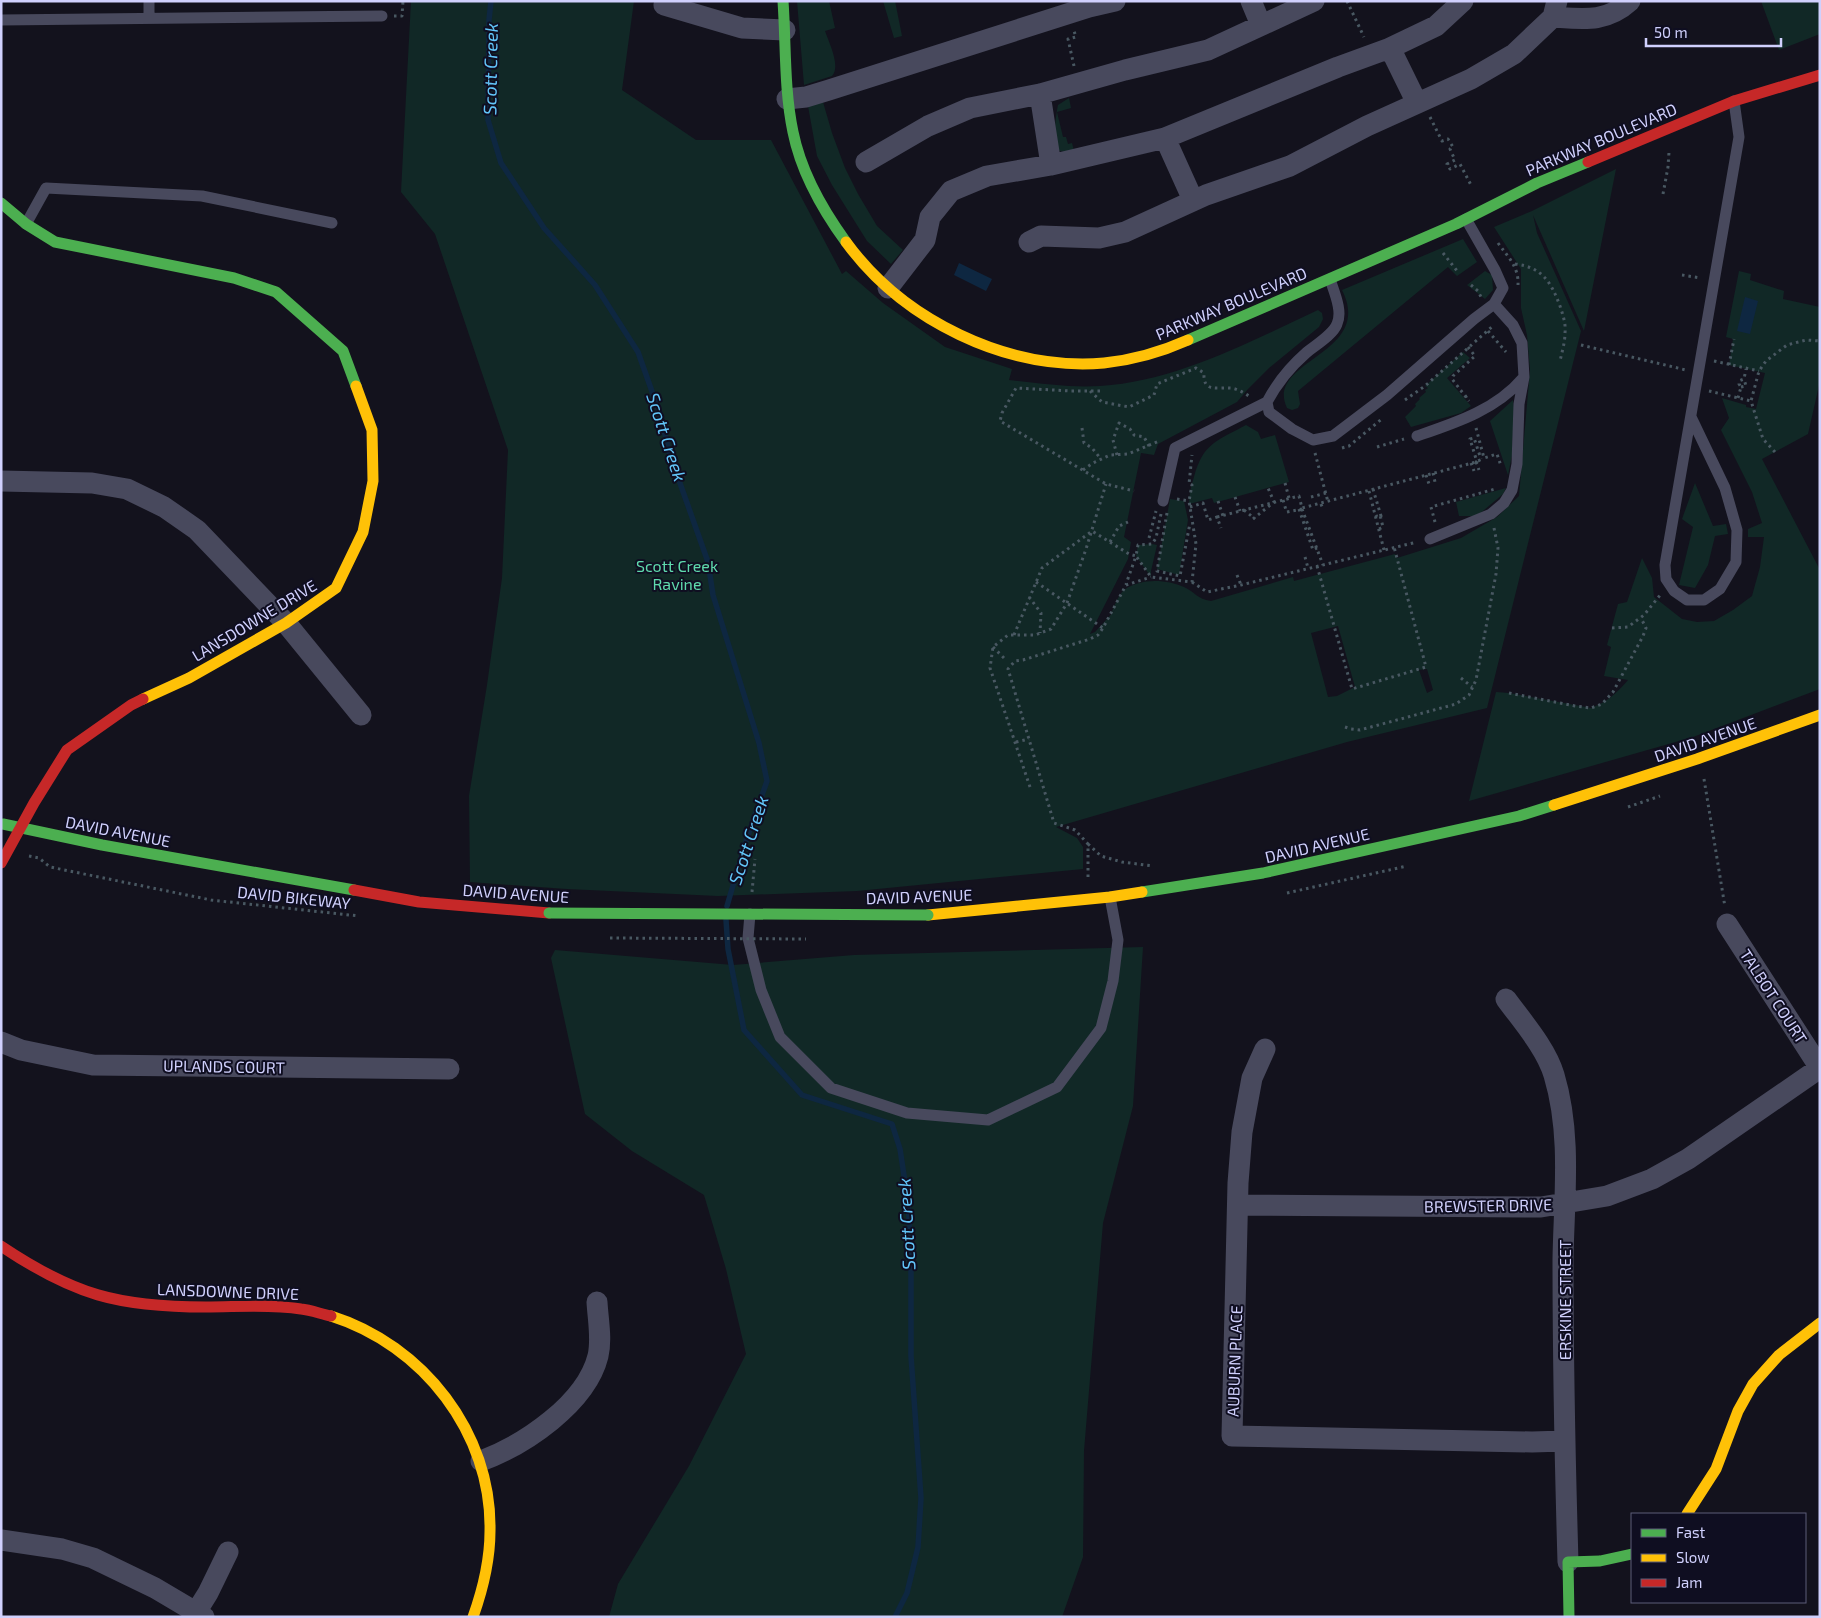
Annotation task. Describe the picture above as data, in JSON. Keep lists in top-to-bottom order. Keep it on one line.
{"streets":{"street":["PARKWAY BOULEVARD","LANSDOWNE DRIVE","DAVID AVENUE","TALBOT COURT","UPLANDS COURT","BREWSTER DRIVE","ERSKINE STREET","AUBURN PLACE"],"path":["DAVID BIKEWAY"]},"crossings":[["LANSDOWNE DRIVE","DAVID AVENUE"],["TALBOT COURT","BREWSTER DRIVE"],["BREWSTER DRIVE","ERSKINE STREET"],["BREWSTER DRIVE","AUBURN PLACE"],["ERSKINE STREET","AUBURN PLACE"]],"water":["Scott Creek"],"parks":["Scott Creek Ravine"],"legend":["Fast","Slow","Jam"],"scale_bar":"50 m"}
